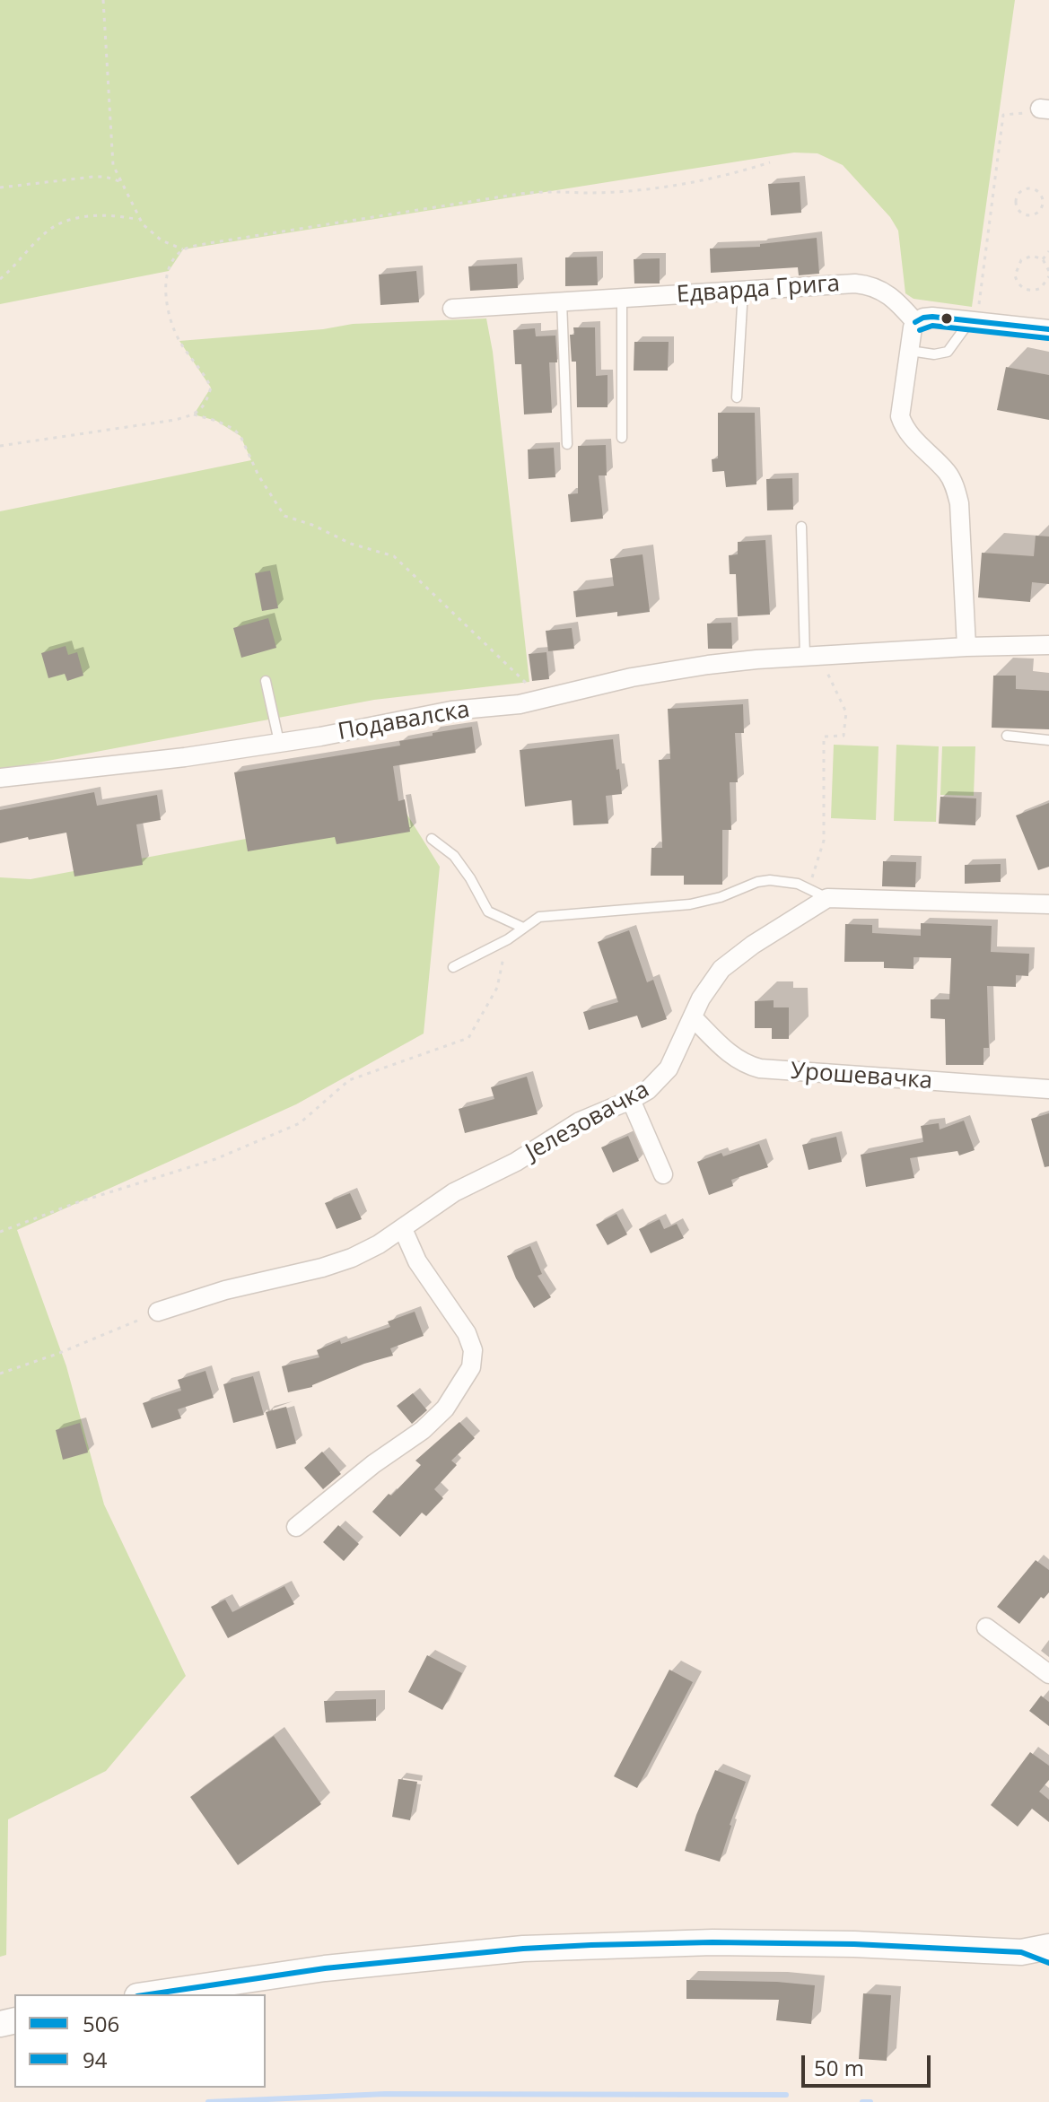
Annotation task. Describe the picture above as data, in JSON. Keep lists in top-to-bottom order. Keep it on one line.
{"streets":{"street":["Едварда Грига","Подавалска","Урошевачка","Јелезовачка"]},"crossings":[["Урошевачка","Јелезовачка"]],"lines":["transit line 506","transit line 94"],"legend":["506","94"],"scale_bar":"50 m"}
